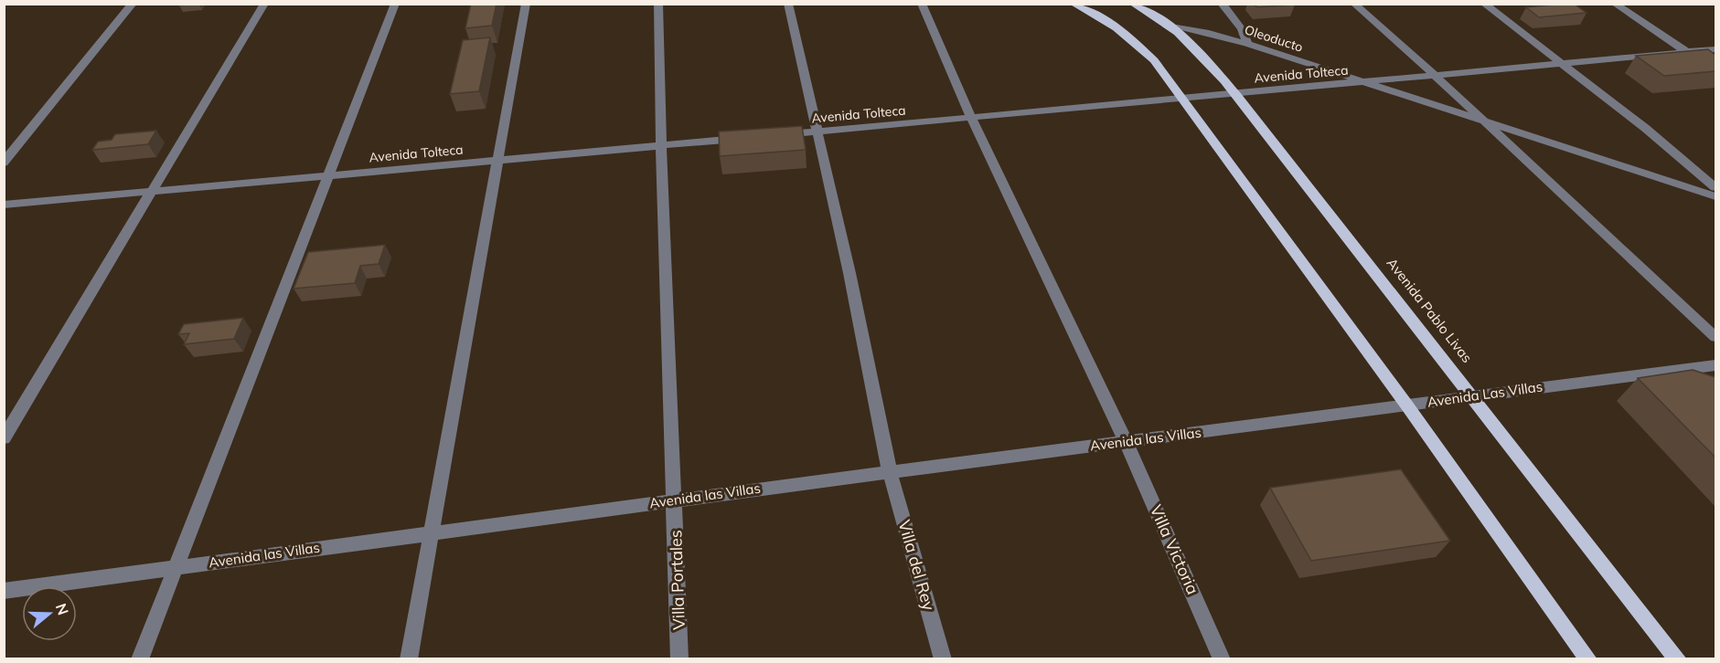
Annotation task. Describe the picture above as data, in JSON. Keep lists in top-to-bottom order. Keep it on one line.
{"streets":{"main road":["Avenida Pablo Livas"],"street":["Oleoducto","Avenida Tolteca","Avenida Las Villas","Avenida las Villas","Villa Victoria","Villa del Rey","Villa Portales"]},"crossings":[["Oleoducto","Avenida Tolteca"],["Oleoducto","Avenida Pablo Livas"],["Avenida Tolteca","Avenida Pablo Livas"],["Avenida Tolteca","Villa Victoria"],["Avenida Tolteca","Villa del Rey"],["Avenida Tolteca","Villa Portales"],["Avenida Pablo Livas","Avenida Las Villas"],["Avenida Las Villas","Avenida las Villas"],["Avenida las Villas","Villa Victoria"],["Avenida las Villas","Villa del Rey"],["Avenida las Villas","Villa Portales"]],"north":"right"}
